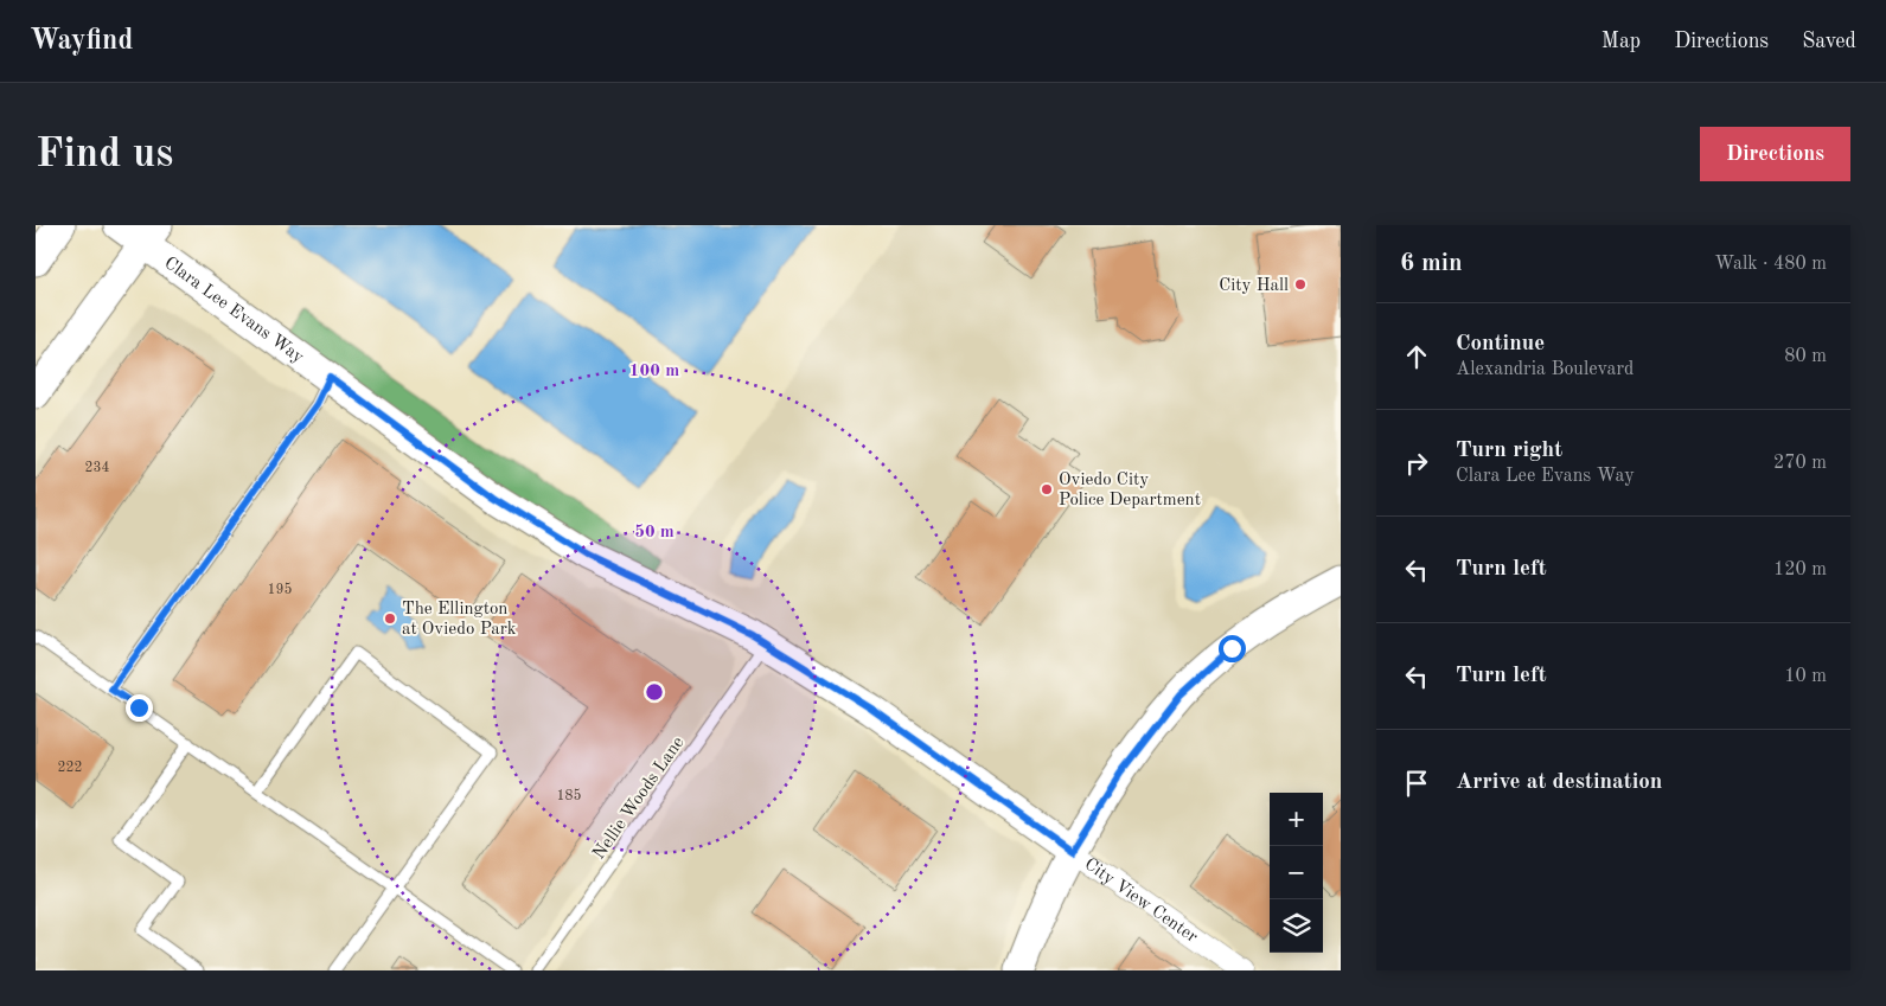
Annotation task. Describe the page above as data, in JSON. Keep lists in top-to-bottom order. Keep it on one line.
{"streets":{"street":["Clara Lee Evans Way","City View Center"],"lane":["Nellie Woods Lane"]},"crossings":[["Clara Lee Evans Way","Nellie Woods Lane"],["Clara Lee Evans Way","City View Center"]],"places":["City Hall","Oviedo City Police Department","The Ellington at Oviedo Park"],"house_numbers":["234","195","222","185"],"page":{"header":"Wayfind","nav":["Map","Directions","Saved"],"buttons":"Directions","title":"Find us","heading":["6 min","Walk · 480 m"],"list":[["Continue","Alexandria Boulevard","80 m"],["Turn right","Clara Lee Evans Way","270 m"],["Turn left","120 m"],["Turn left","10 m"],"Arrive at destination"],"map_buttons":["+","−"]},"rings":["100 m","50 m"]}
